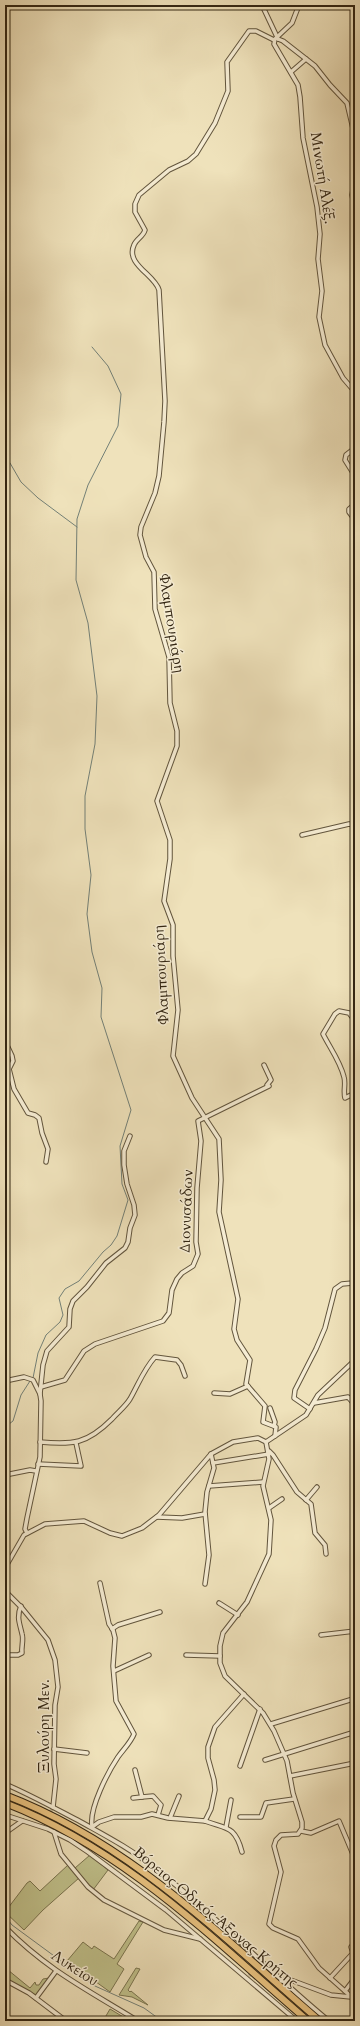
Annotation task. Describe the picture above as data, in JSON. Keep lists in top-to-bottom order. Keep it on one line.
{"streets":{"highway":["Βόρειος Οδικός Άξονας Κρήτης"],"street":["Μινωτή Αλέξ.","Φλαμπουριάρη","Διονυσάδων","Ξυλούρη Μεν.","Λυκείου"]},"crossings":[["Μινωτή Αλέξ.","Φλαμπουριάρη"],["Φλαμπουριάρη","Διονυσάδων"]]}
